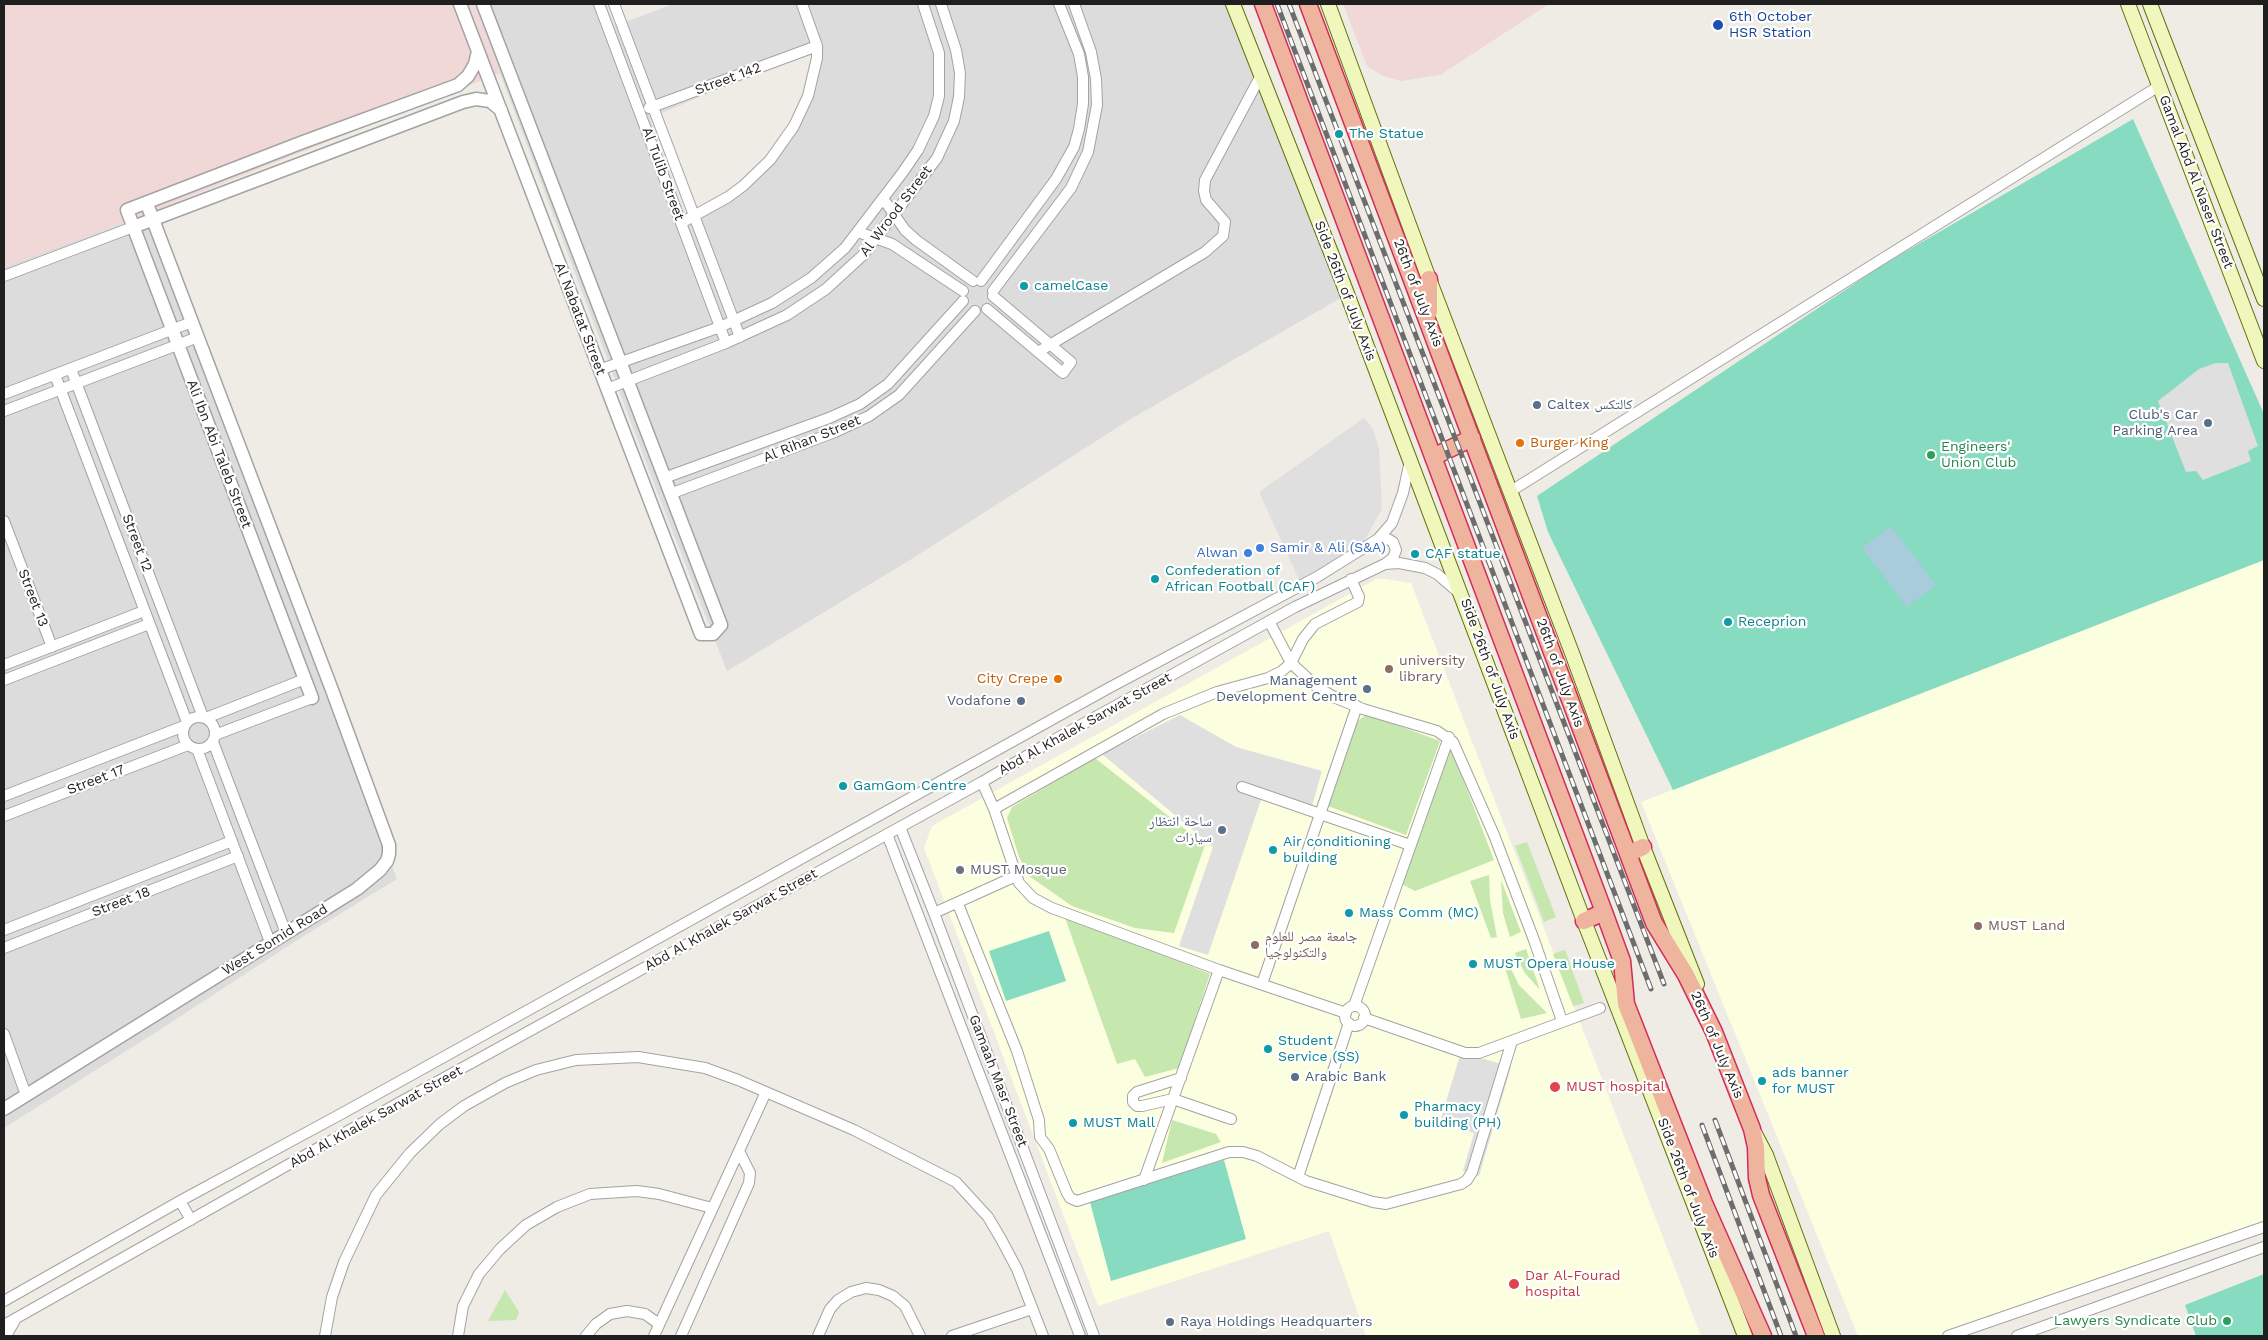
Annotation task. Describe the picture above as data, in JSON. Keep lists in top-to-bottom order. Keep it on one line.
{"streets":{"highway":["26th of July Axis"],"main road":["Gamal Abd Al Naser Street","Side 26th of July Axis"],"street":["Street 142","Al Tulib Street","Al Wrood Street","Al Nabatat Street","Al Rihan Street","Ali Ibn Abi Taleb Street","Street 12","Street 13","Abd Al Khalek Sarwat Street","Street 17","Street 18","West Somid Road","Gamaah Masr Street"]},"crossings":[["Street 142","Al Tulib Street"],["Al Tulib Street","Al Wrood Street"],["Al Wrood Street","Al Nabatat Street"],["Side 26th of July Axis","Abd Al Khalek Sarwat Street"],["Al Nabatat Street","Al Rihan Street"],["Ali Ibn Abi Taleb Street","West Somid Road"],["Street 12","Street 17"],["Abd Al Khalek Sarwat Street","Gamaah Masr Street"]],"places":["6th October HSR Station","The Statue","camelCase","Caltex كالتكس","Club's Car Parking Area","Burger King","Engineers' Union Club","Samir & Ali (S&A)","Alwan","CAF statue","Confederation of African Football (CAF)","Receprion","university library","City Crepe","Management Development Centre","Vodafone","GamGom Centre","ساحة انتظار سيارات","Air conditioning building","MUST Mosque","Mass Comm (MC)","MUST Land","جامعة مصر للعلوم والتكنولوجيا","MUST Opera House","Student Service (SS)","Arabic Bank","ads banner for MUST","MUST hospital","Pharmacy building (PH)","MUST Mall","Dar Al-Fourad hospital","Lawyers Syndicate Club","Raya Holdings Headquarters"]}
